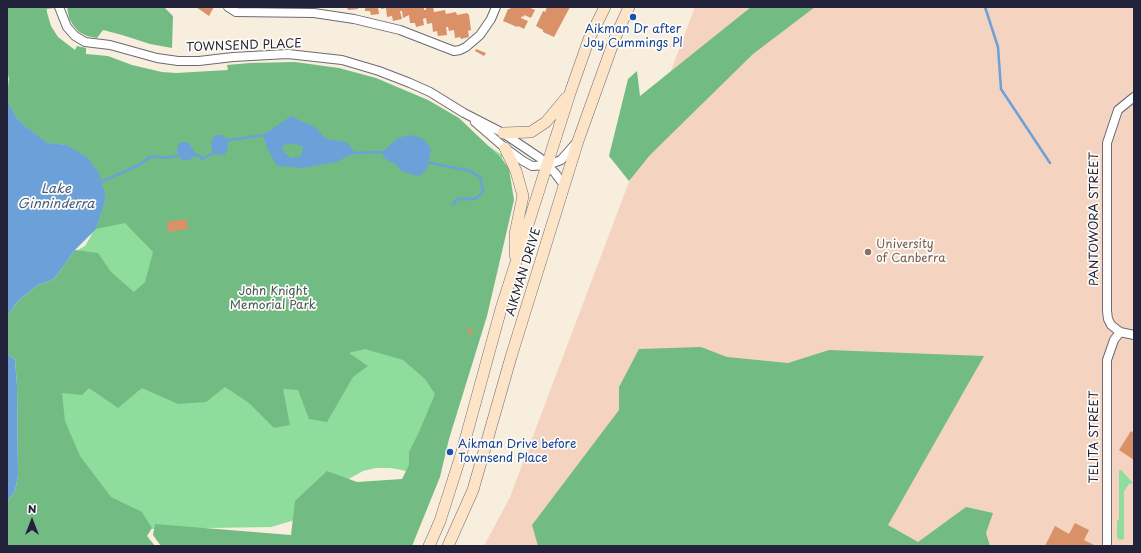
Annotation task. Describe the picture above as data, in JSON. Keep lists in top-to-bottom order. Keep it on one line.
{"streets":{"main road":["AIKMAN DRIVE"],"street":["TOWNSEND PLACE","PANTOWORA STREET","TELITA STREET"]},"crossings":[["TOWNSEND PLACE","AIKMAN DRIVE"],["PANTOWORA STREET","TELITA STREET"]],"water":["Lake Ginninderra"],"parks":["John Knight Memorial Park"],"places":["Aikman Dr after Joy Cummings Pl","University of Canberra","Aikman Drive before Townsend Place"],"north":"top"}
